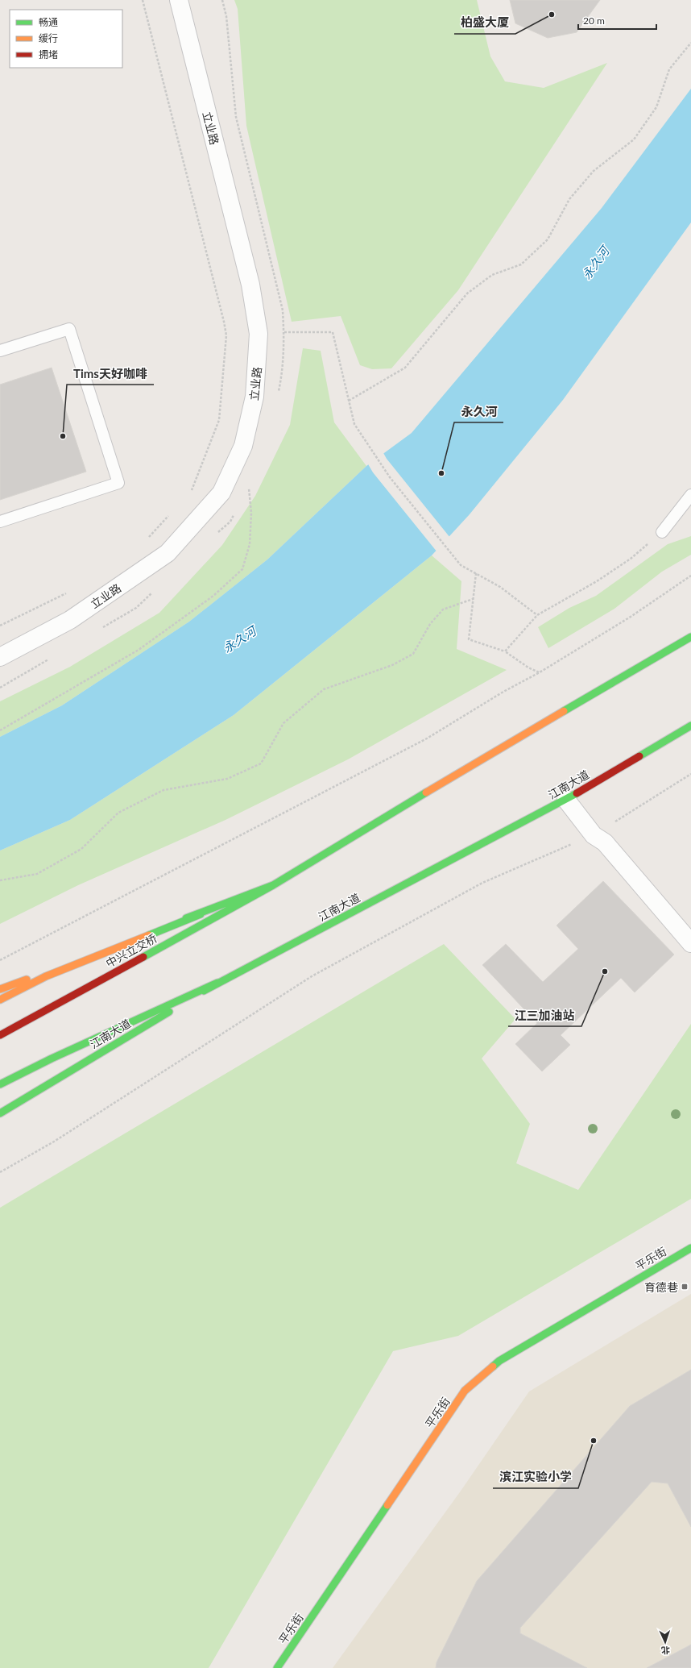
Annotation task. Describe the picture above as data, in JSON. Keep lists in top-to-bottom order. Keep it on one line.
{"streets":{"main road":["江南大道","中兴立交桥","平乐街"],"street":["立业路"]},"water":["永久河"],"places":{"other":["柏盛大厦","Tims天好咖啡","永久河","江三加油站","滨江实验小学"],"transit":["育德巷"]},"legend":["畅通","缓行","拥堵"],"scale_bar":"20 m","north":"bottom"}
